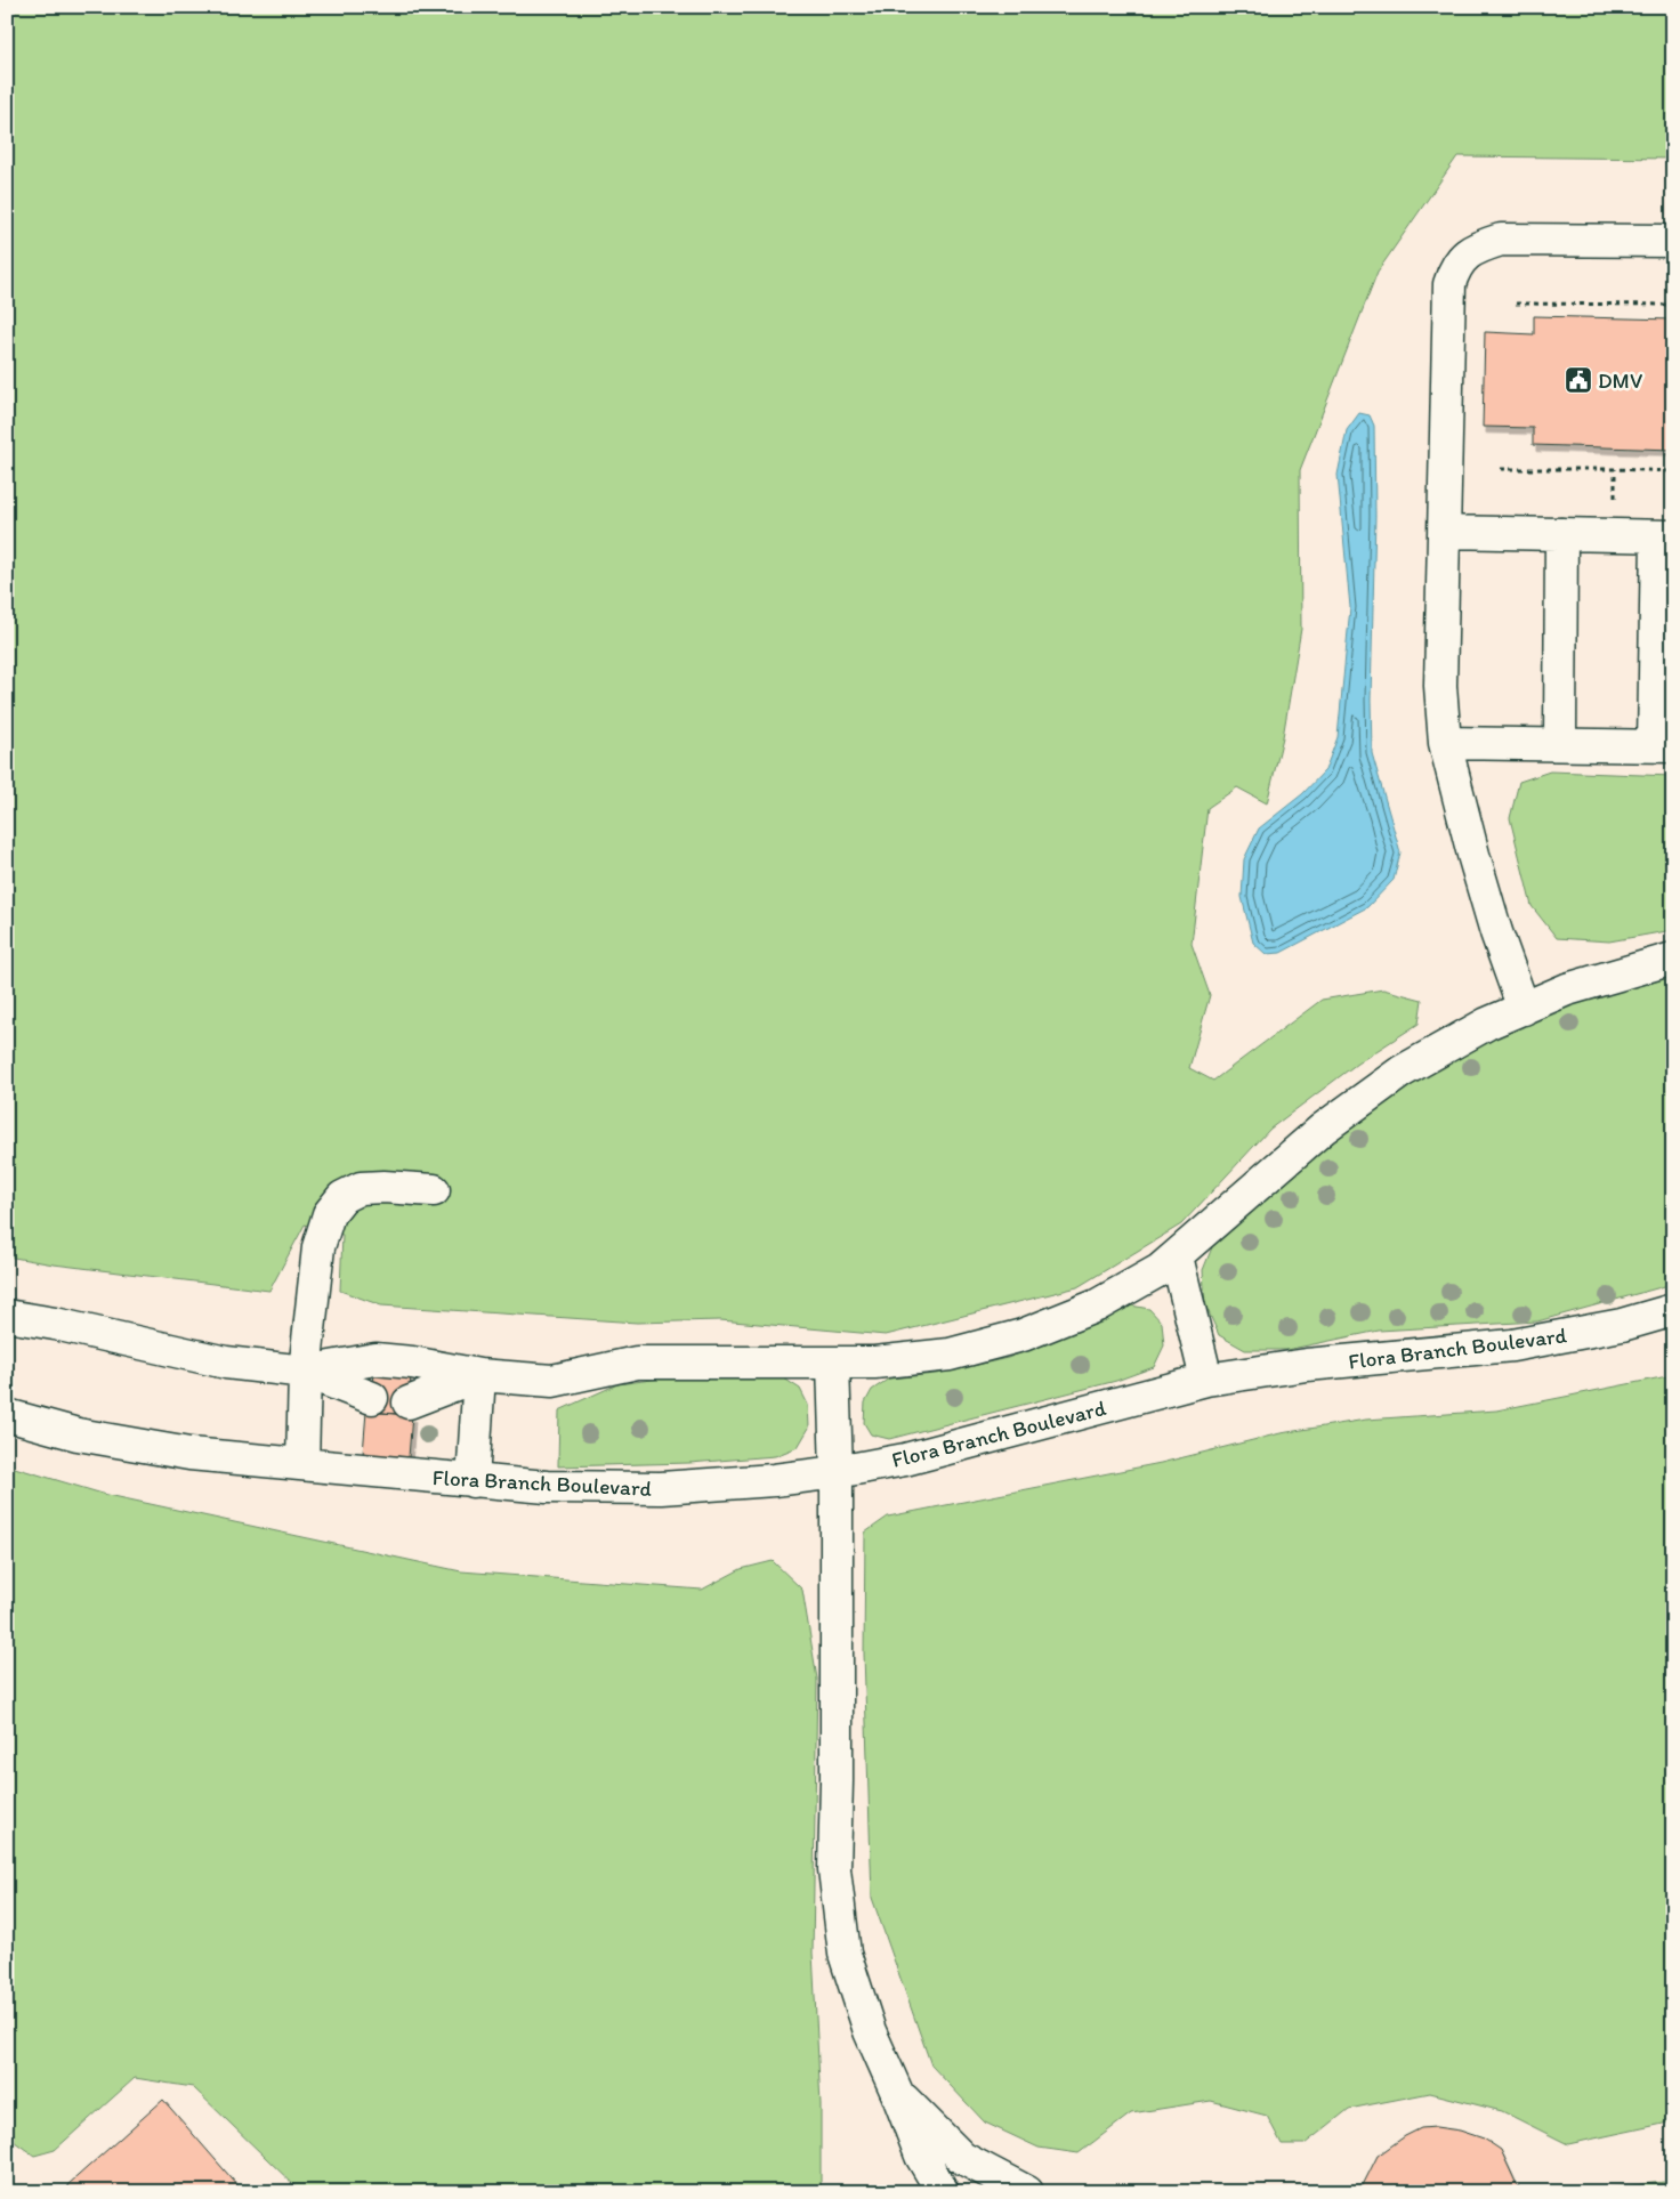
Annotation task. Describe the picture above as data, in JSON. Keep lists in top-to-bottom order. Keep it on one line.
{"streets":{"street":["Flora Branch Boulevard"]},"places":{"public building":["DMV"]}}
